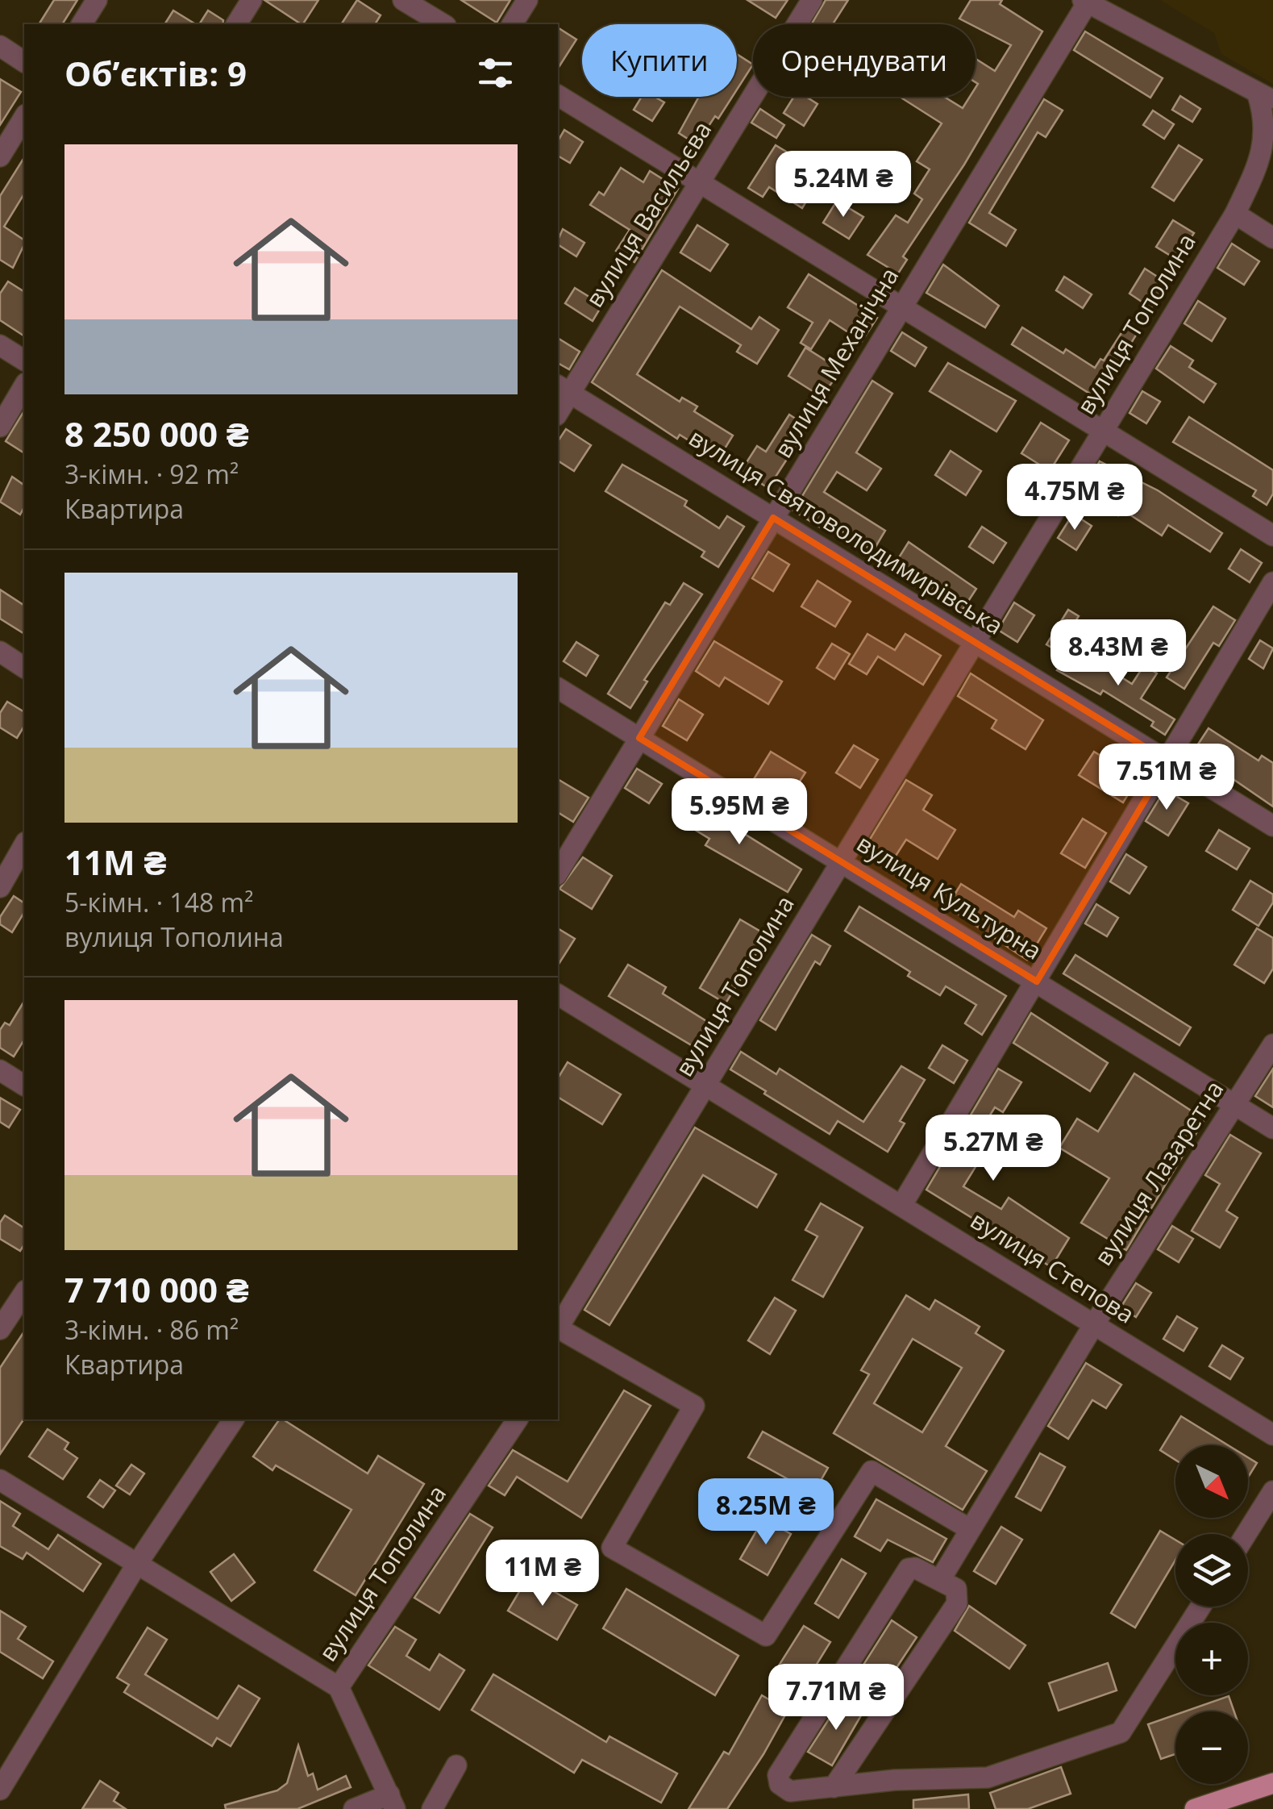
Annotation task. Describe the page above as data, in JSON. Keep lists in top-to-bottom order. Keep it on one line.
{"streets":{"street":["вулиця Васильєва","вулиця Тополина","вулиця Механічна","вулиця Святоволодимирівська","вулиця Культурна","вулиця Лазаретна","вулиця Степова"]},"crossings":[["вулиця Васильєва","вулиця Святоволодимирівська"],["вулиця Тополина","вулиця Святоволодимирівська"],["вулиця Тополина","вулиця Культурна"],["вулиця Тополина","вулиця Степова"],["вулиця Механічна","вулиця Святоволодимирівська"],["вулиця Механічна","вулиця Культурна"],["вулиця Культурна","вулиця Лазаретна"],["вулиця Лазаретна","вулиця Степова"]],"north":"bottom right","page":{"chip":["Купити","Орендувати"],"heading":"Об’єктів: 9","list":[{"name":"8 250 000 ₴","note":"3-кімн. · 92 m² · Квартира"},{"name":"11M ₴","note":"5-кімн. · 148 m² · вулиця Тополина"},{"name":"7 710 000 ₴","note":"3-кімн. · 86 m² · Квартира"}],"price":["5.24M ₴","4.75M ₴","8.43M ₴","7.51M ₴","5.95M ₴","5.27M ₴","8.25M ₴","11M ₴","7.71M ₴"],"map_buttons":["+","−"]}}
